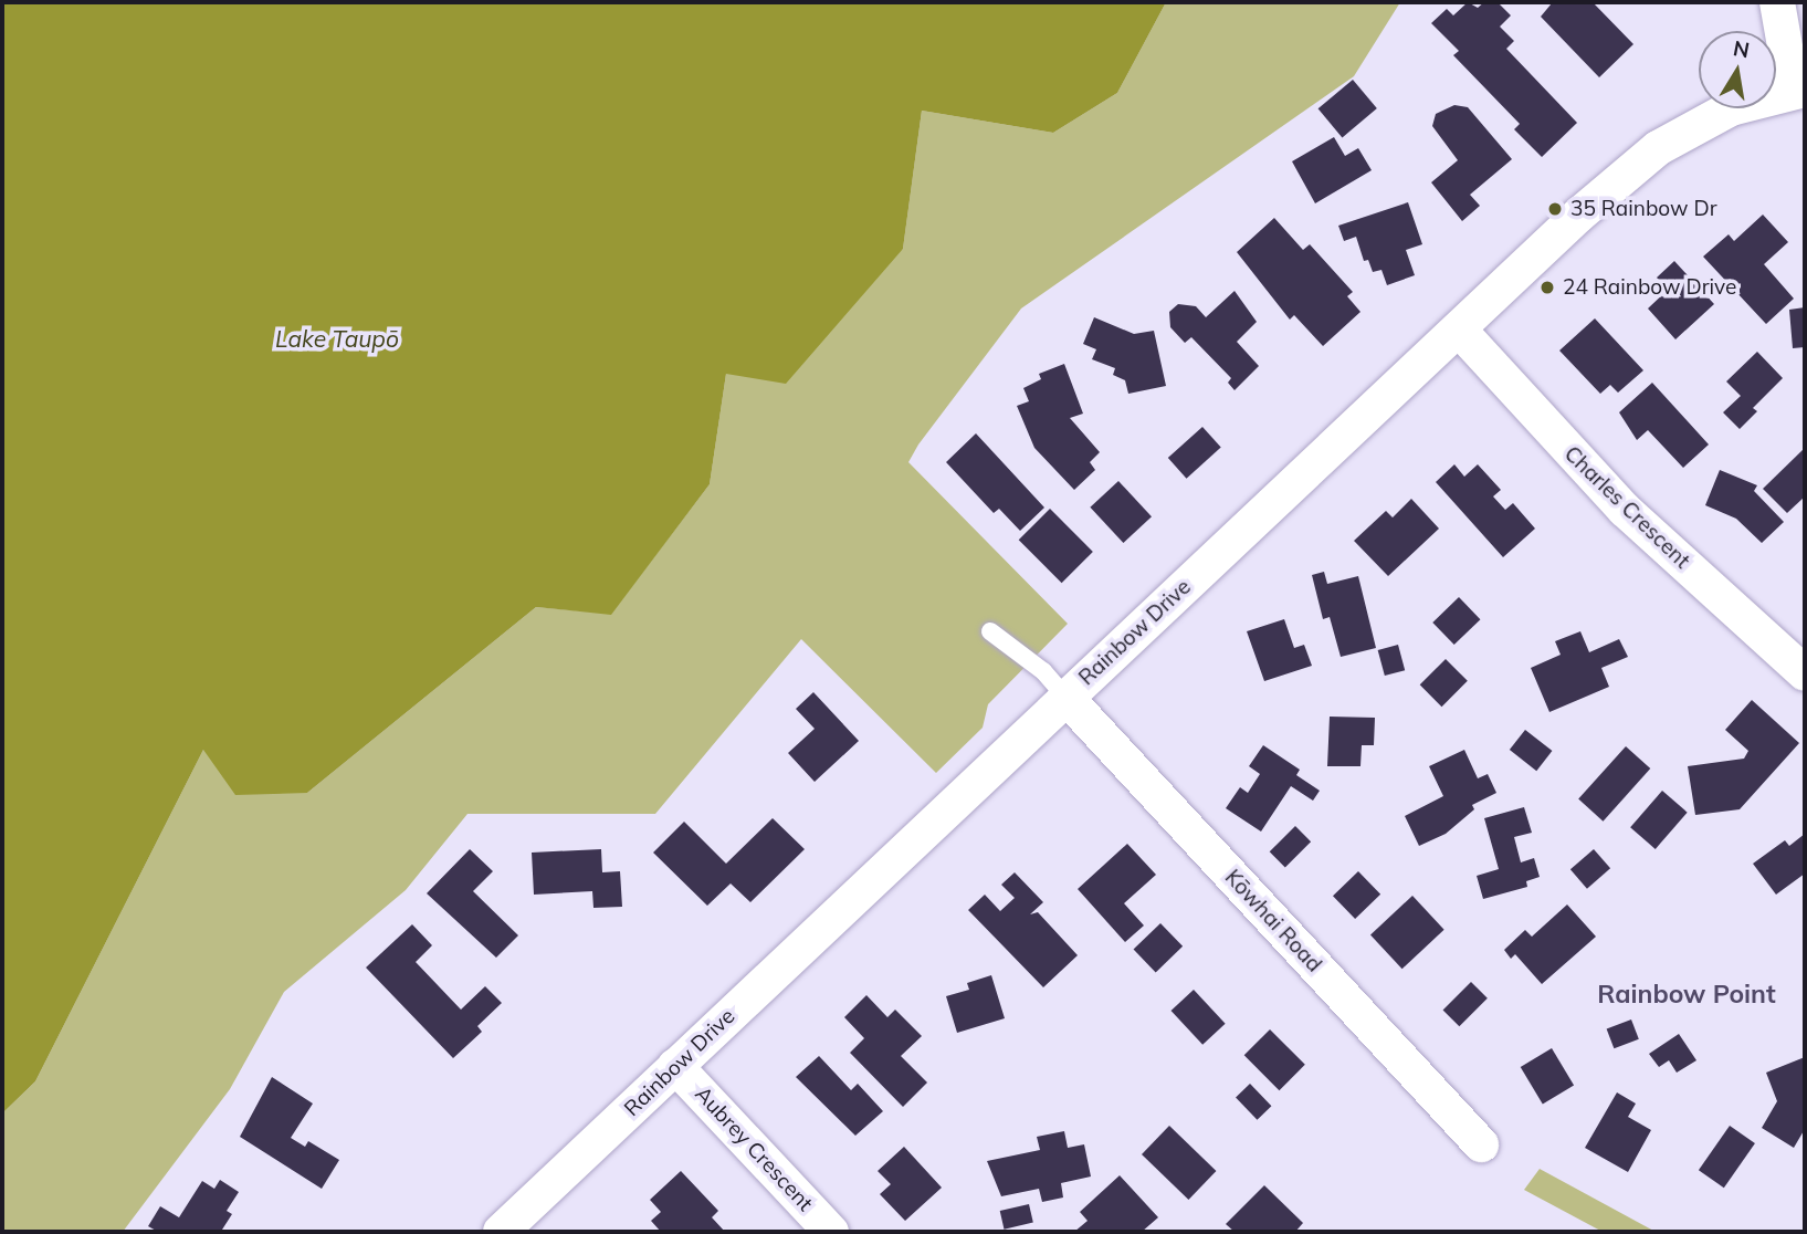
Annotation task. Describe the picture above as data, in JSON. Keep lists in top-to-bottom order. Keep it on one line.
{"streets":{"street":["Charles Crescent","Rainbow Drive","Kōwhai Road","Aubrey Crescent"]},"crossings":[["Charles Crescent","Rainbow Drive"],["Rainbow Drive","Kōwhai Road"],["Rainbow Drive","Aubrey Crescent"]],"districts":["Rainbow Point"],"water":["Lake Taupō"],"places":["35 Rainbow Dr","24 Rainbow Drive"],"north":"top"}
